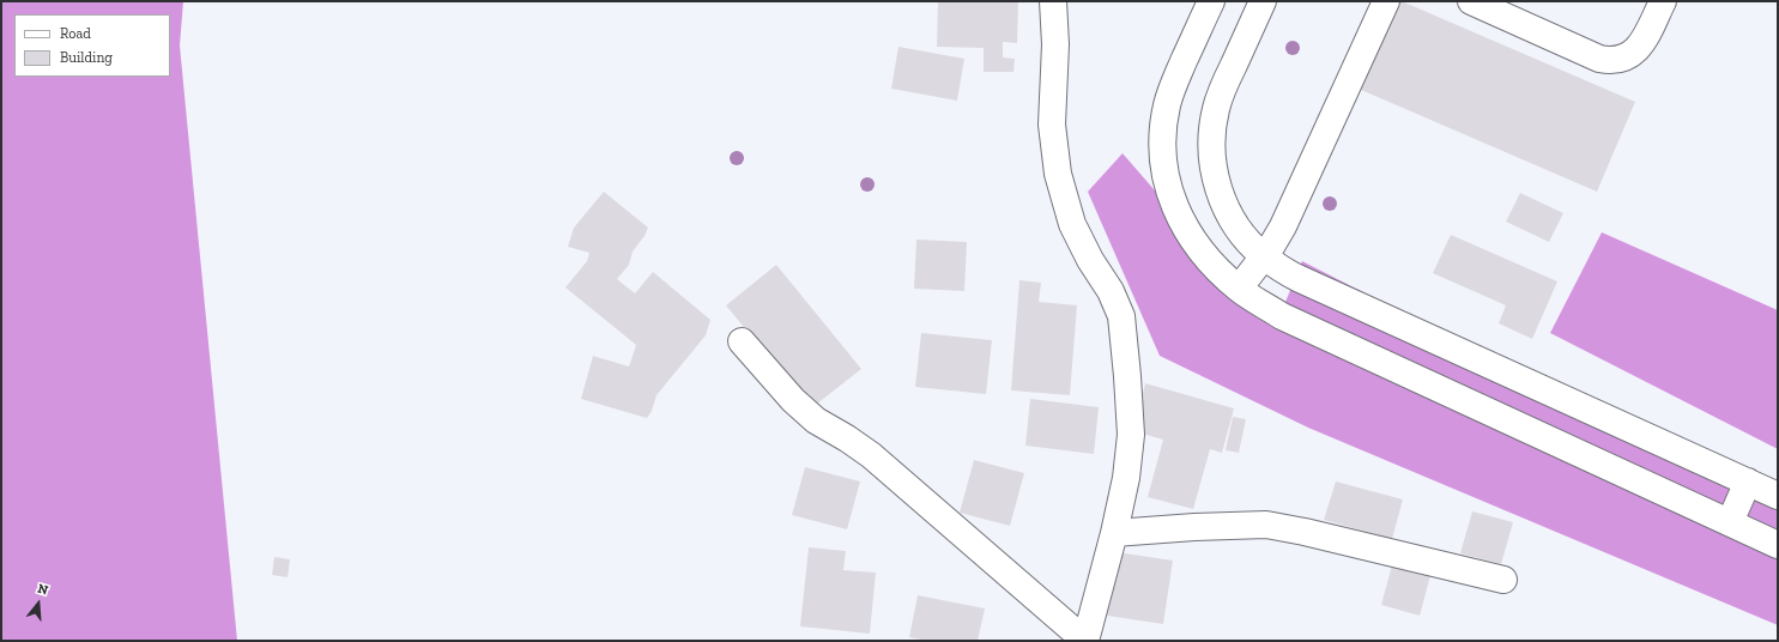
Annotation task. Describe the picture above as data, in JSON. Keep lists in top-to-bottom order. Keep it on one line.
{"legend":["Road","Building"],"north":"top"}
